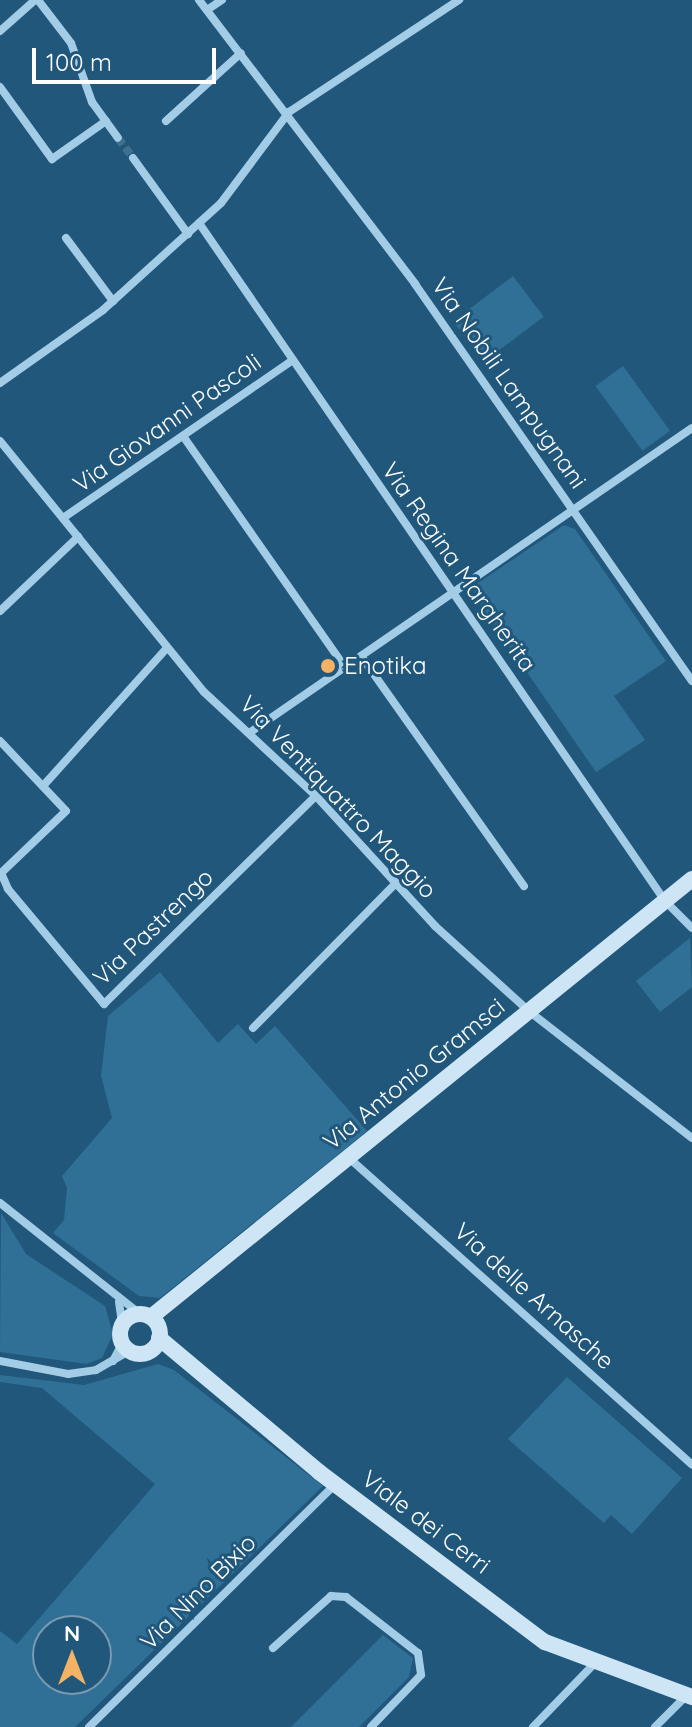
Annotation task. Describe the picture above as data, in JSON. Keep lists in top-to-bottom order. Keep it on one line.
{"streets":{"street":["Via Nobili Lampugnani","Via Giovanni Pascoli","Via Regina Margherita","Via Ventiquattro Maggio","Via Pastrengo","Via Antonio Gramsci","Via delle Arnasche","Viale dei Cerri","Via Nino Bixio"]},"crossings":[["Via Giovanni Pascoli","Via Regina Margherita"],["Via Giovanni Pascoli","Via Ventiquattro Maggio"],["Via Regina Margherita","Via Antonio Gramsci"],["Via Ventiquattro Maggio","Via Pastrengo"],["Via Ventiquattro Maggio","Via Antonio Gramsci"],["Via Antonio Gramsci","Via delle Arnasche"],["Via Antonio Gramsci","Viale dei Cerri"],["Viale dei Cerri","Via Nino Bixio"]],"places":["Enotika"],"scale_bar":"100 m","north":"top"}
